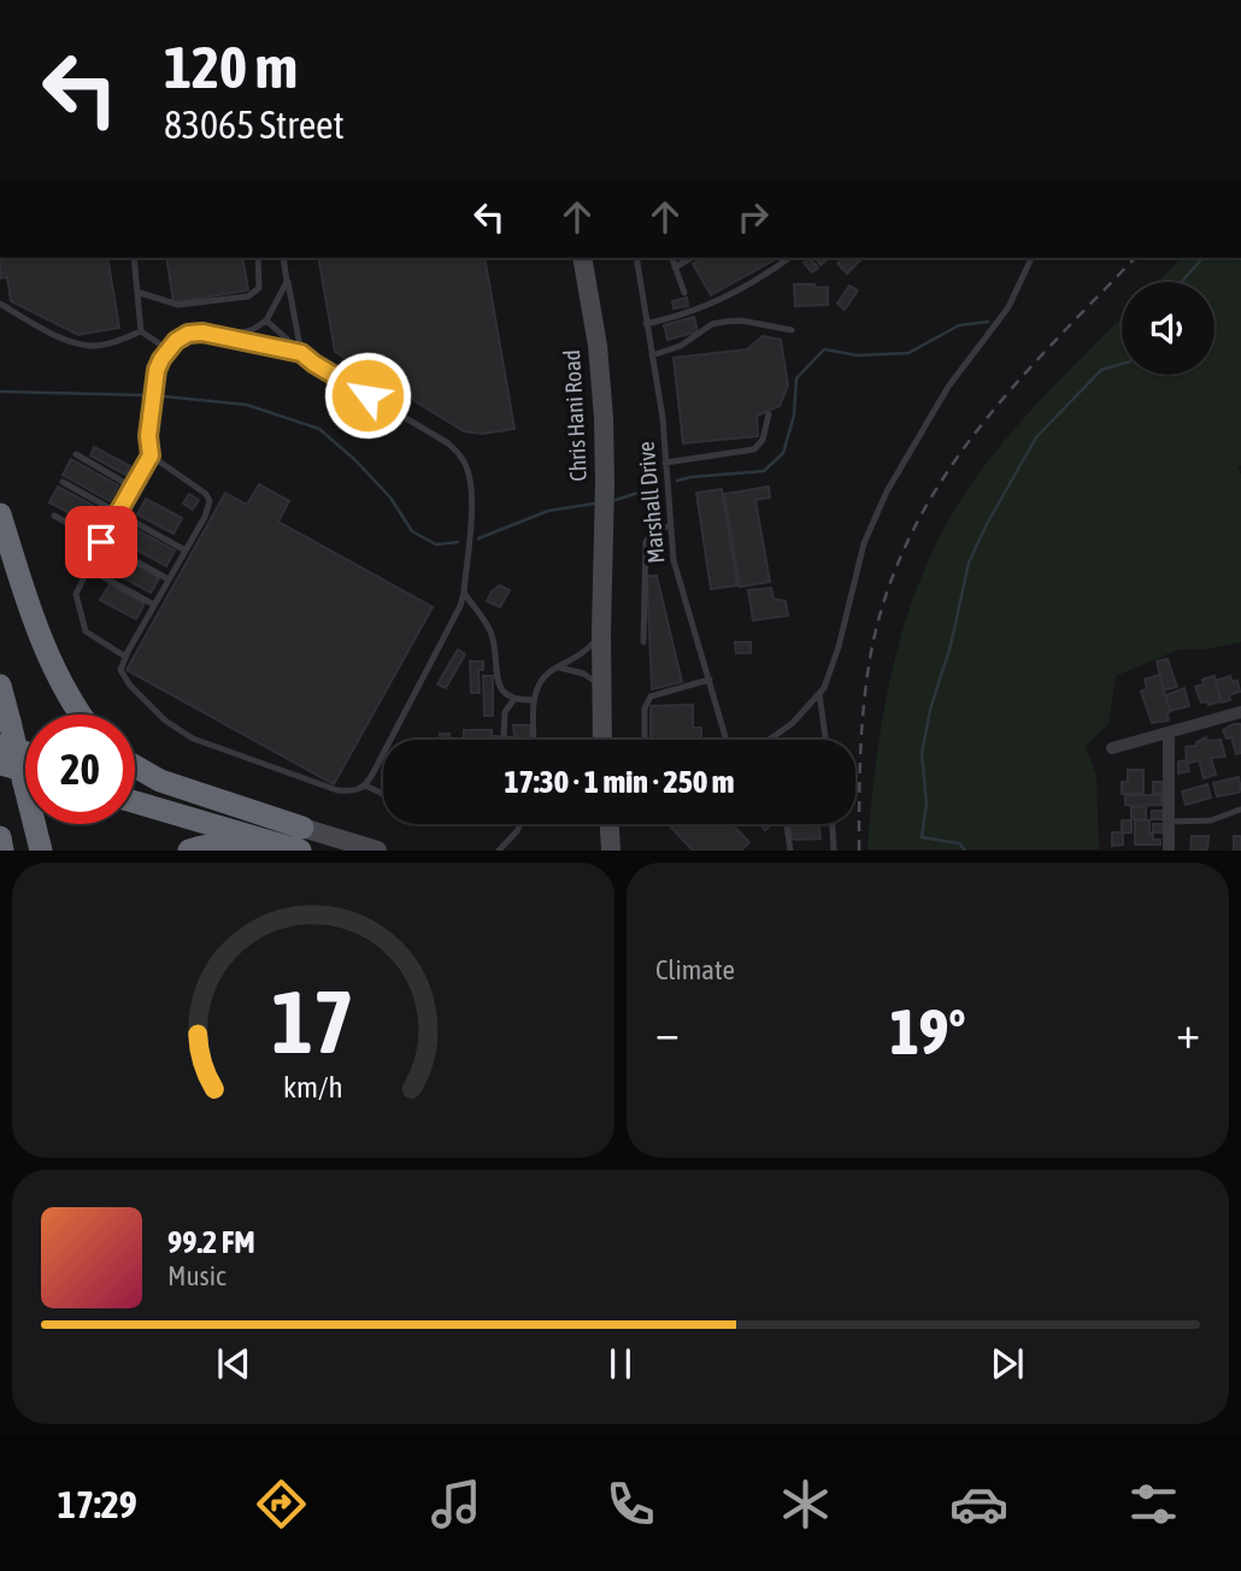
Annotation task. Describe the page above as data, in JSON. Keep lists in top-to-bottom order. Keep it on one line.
{"streets":{"main road":["Chris Hani Road"],"lane":["Marshall Drive"]},"page":{"turn":["120 m","83065 Street"],"limit":"20","trip":"17:30 · 1 min · 250 m","tile":"Climate","heat":["−","19°","+"],"song":["99.2 FM","Music"],"tabs":"17:29","gauge":["17","km/h"]}}
